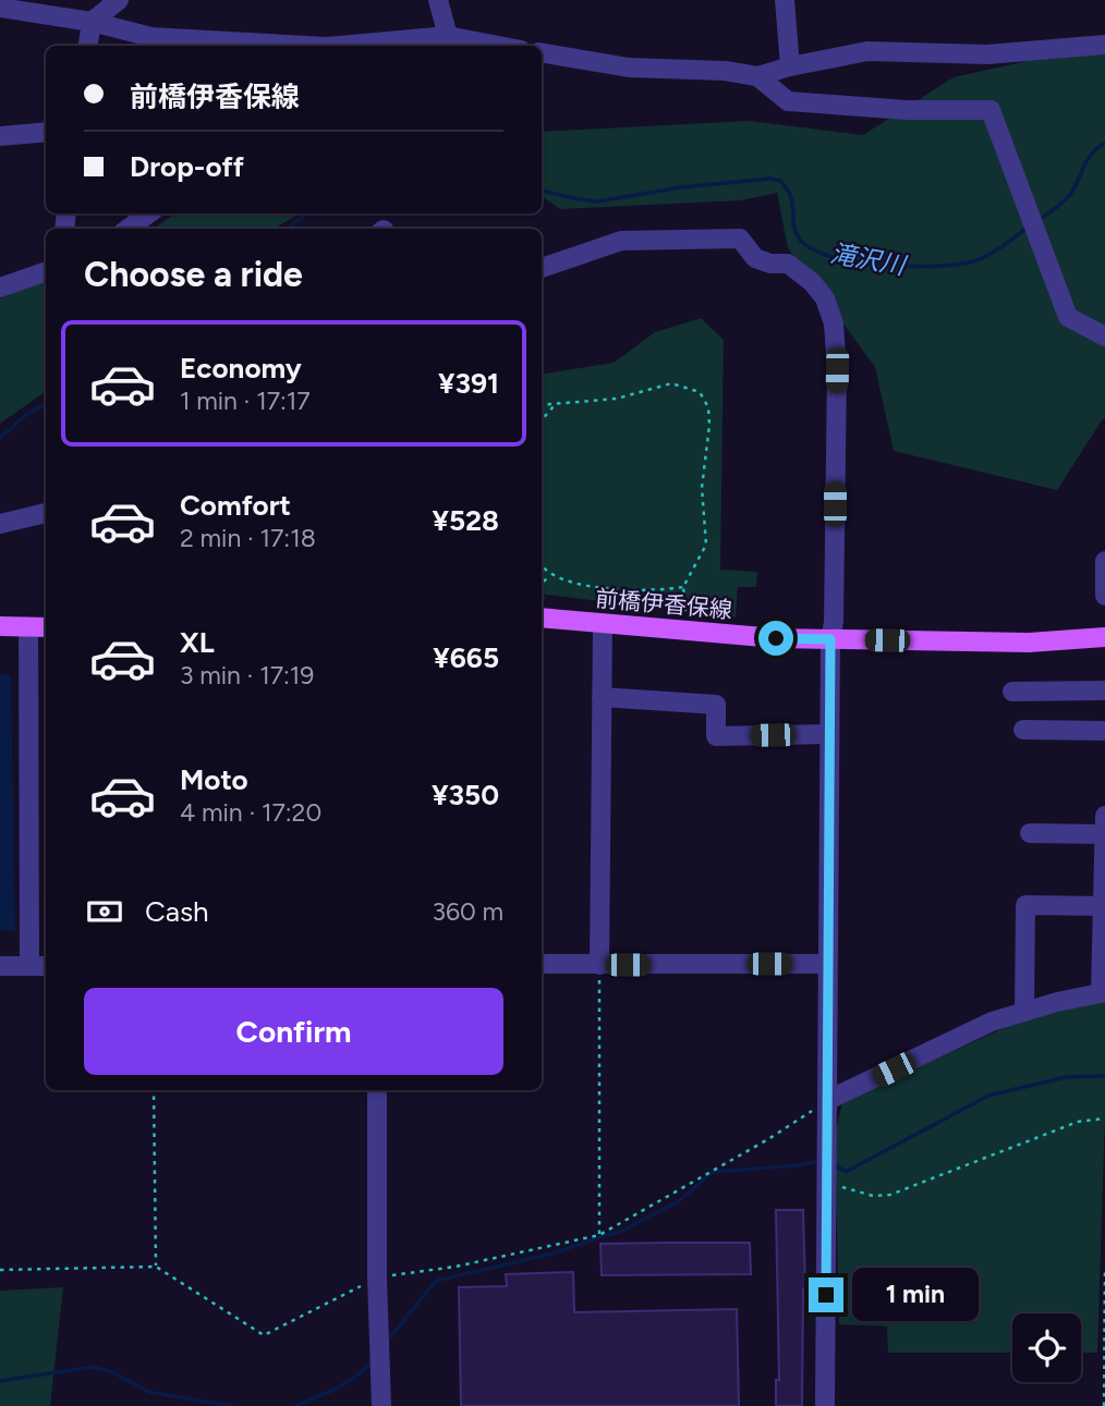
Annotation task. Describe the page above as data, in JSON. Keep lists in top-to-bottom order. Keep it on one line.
{"streets":{"main road":["前橋伊香保線"]},"water":["滝沢川"],"page":{"banner":["前橋伊香保線","Drop-off"],"heading":"Choose a ride","list":[{"name":"Economy","note":"1 min · 17:17","value":"¥391"},{"name":"Comfort","note":"2 min · 17:18","value":"¥528"},{"name":"XL","note":"3 min · 17:19","value":"¥665"},{"name":"Moto","note":"4 min · 17:20","value":"¥350"}],"pay":["Cash","360 m"],"buttons":"Confirm","bubble":"1 min"}}
